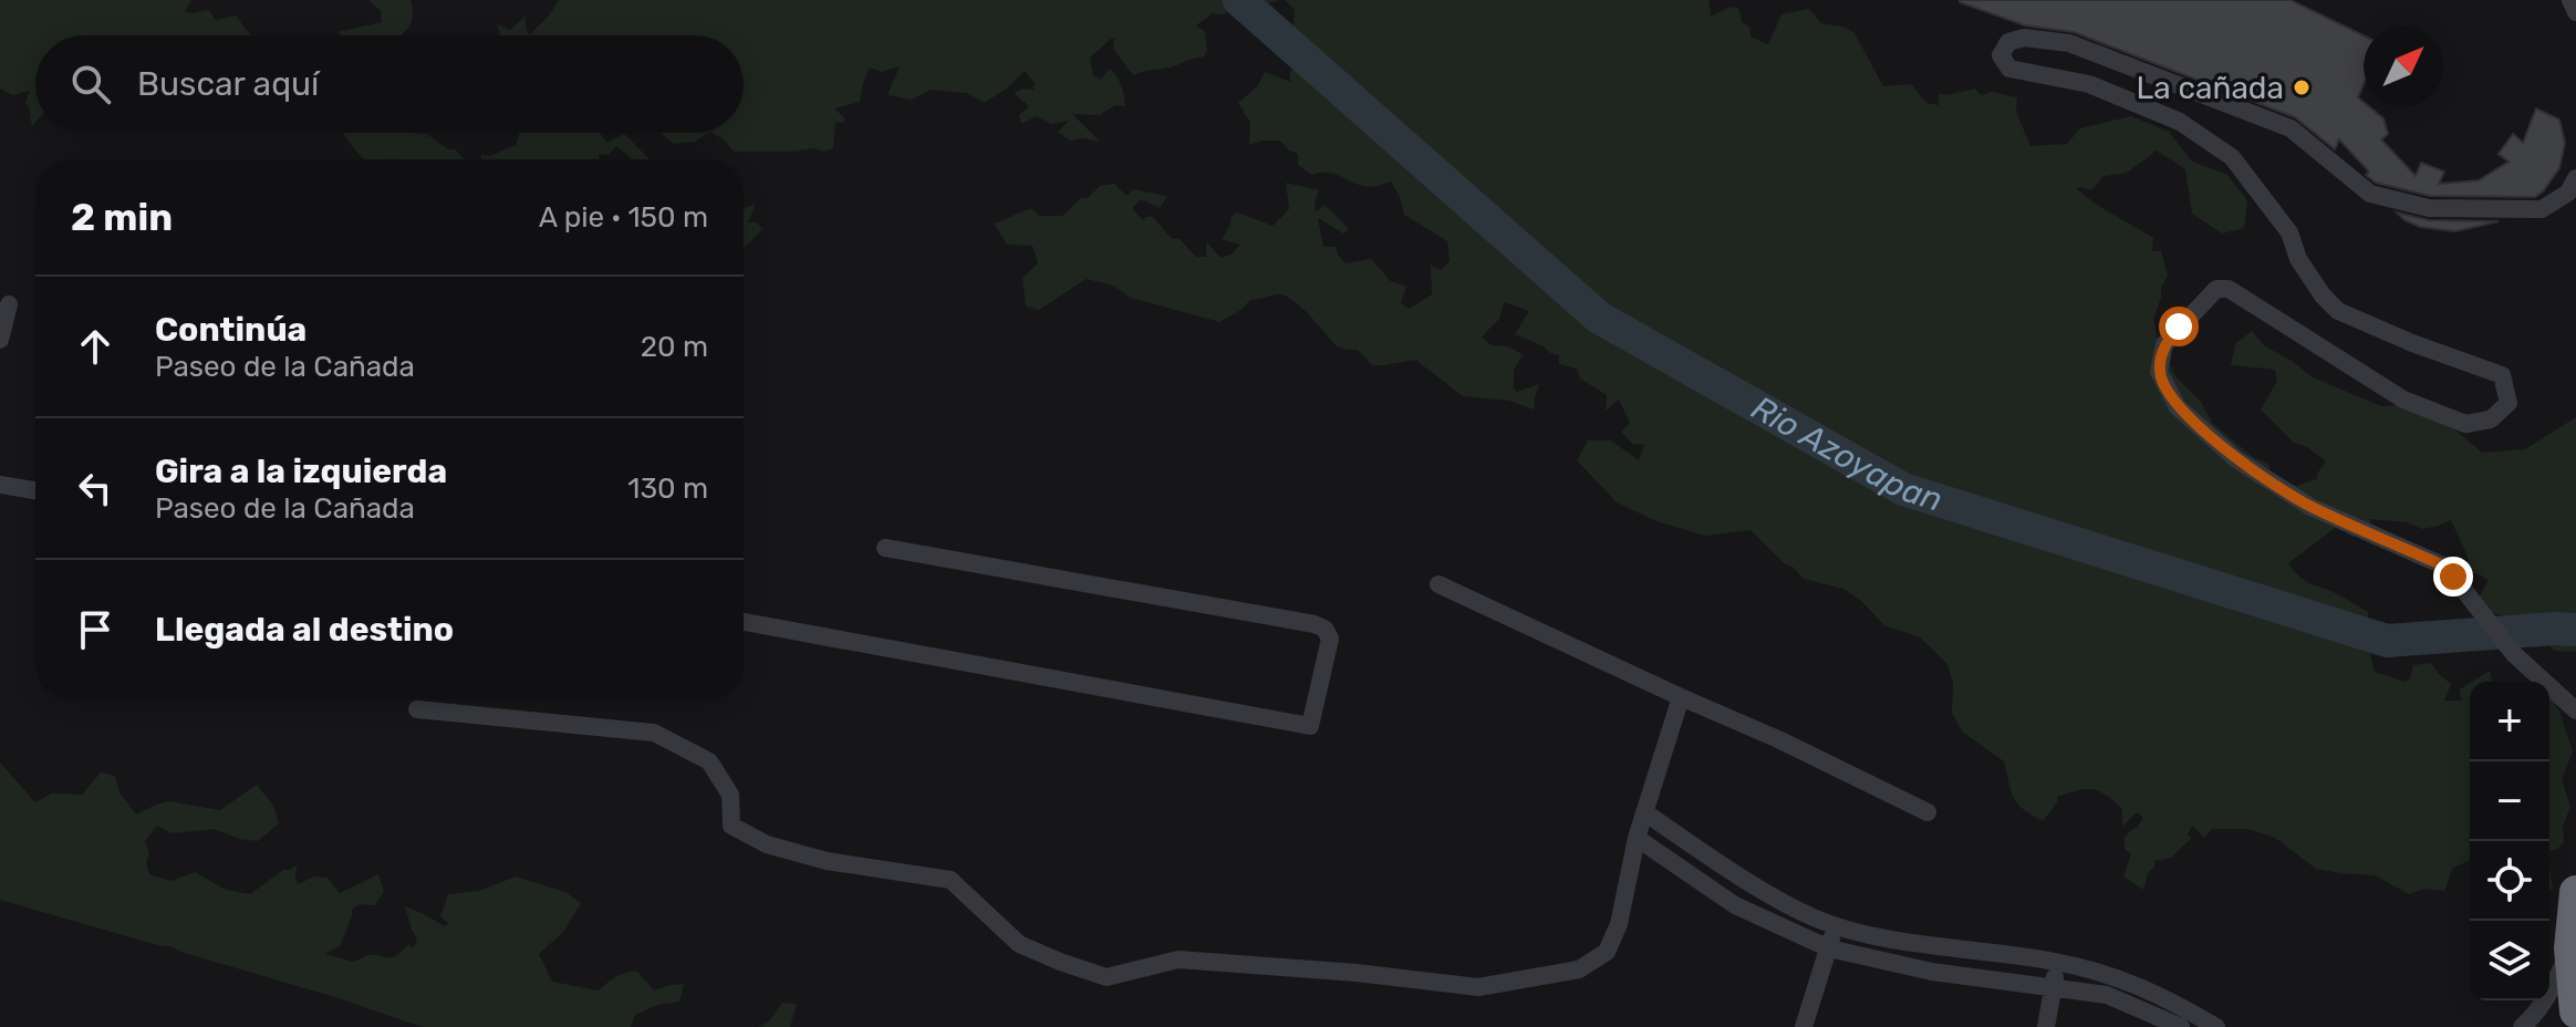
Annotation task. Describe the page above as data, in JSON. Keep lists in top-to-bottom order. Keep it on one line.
{"water":["Rio Azoyapan"],"places":["La cañada"],"north":"top right","page":{"search":"Buscar aquí","heading":["2 min","A pie · 150 m"],"list":[["Continúa","Paseo de la Cañada","20 m"],["Gira a la izquierda","Paseo de la Cañada","130 m"],"Llegada al destino"],"map_buttons":["+","−"]}}
